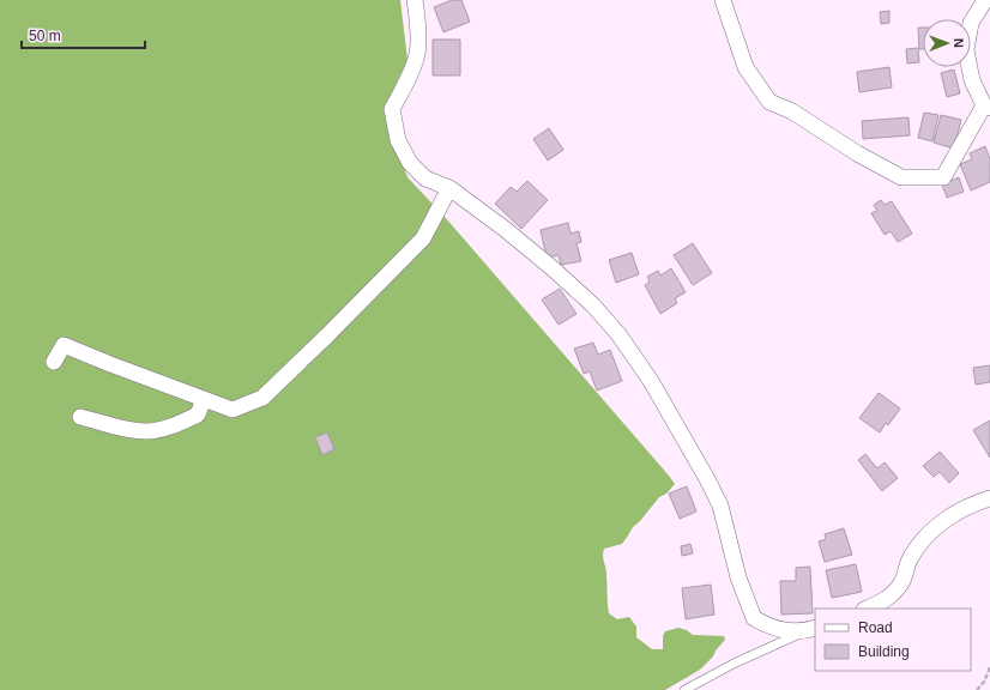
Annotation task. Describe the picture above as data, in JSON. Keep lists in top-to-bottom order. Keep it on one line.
{"legend":["Road","Building"],"scale_bar":"50 m","north":"right"}
